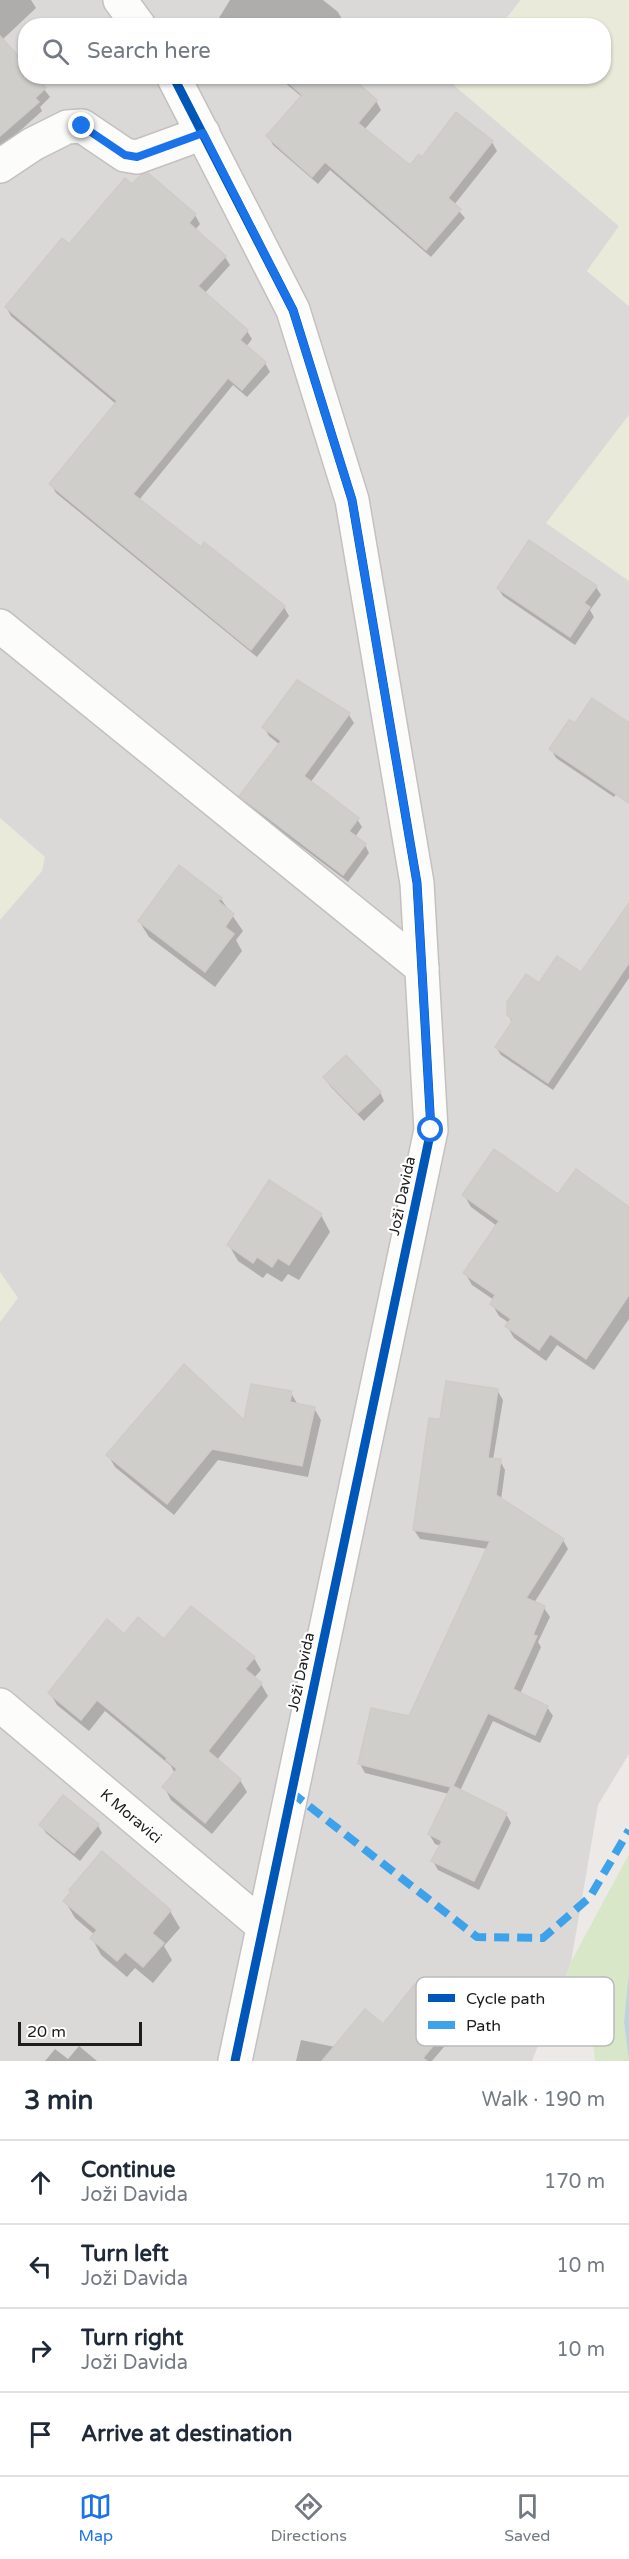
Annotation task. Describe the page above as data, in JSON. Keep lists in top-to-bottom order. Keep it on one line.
{"streets":{"street":["Joži Davida","K Moravici"]},"crossings":[["Joži Davida","K Moravici"]],"legend":["Cycle path","Path"],"scale_bar":"20 m","page":{"search":"Search here","scale":"20 m","heading":["3 min","Walk · 190 m"],"list":[["Continue","Joži Davida","170 m"],["Turn left","Joži Davida","10 m"],["Turn right","Joži Davida","10 m"],"Arrive at destination"],"nav":["Map","Directions","Saved"]}}
